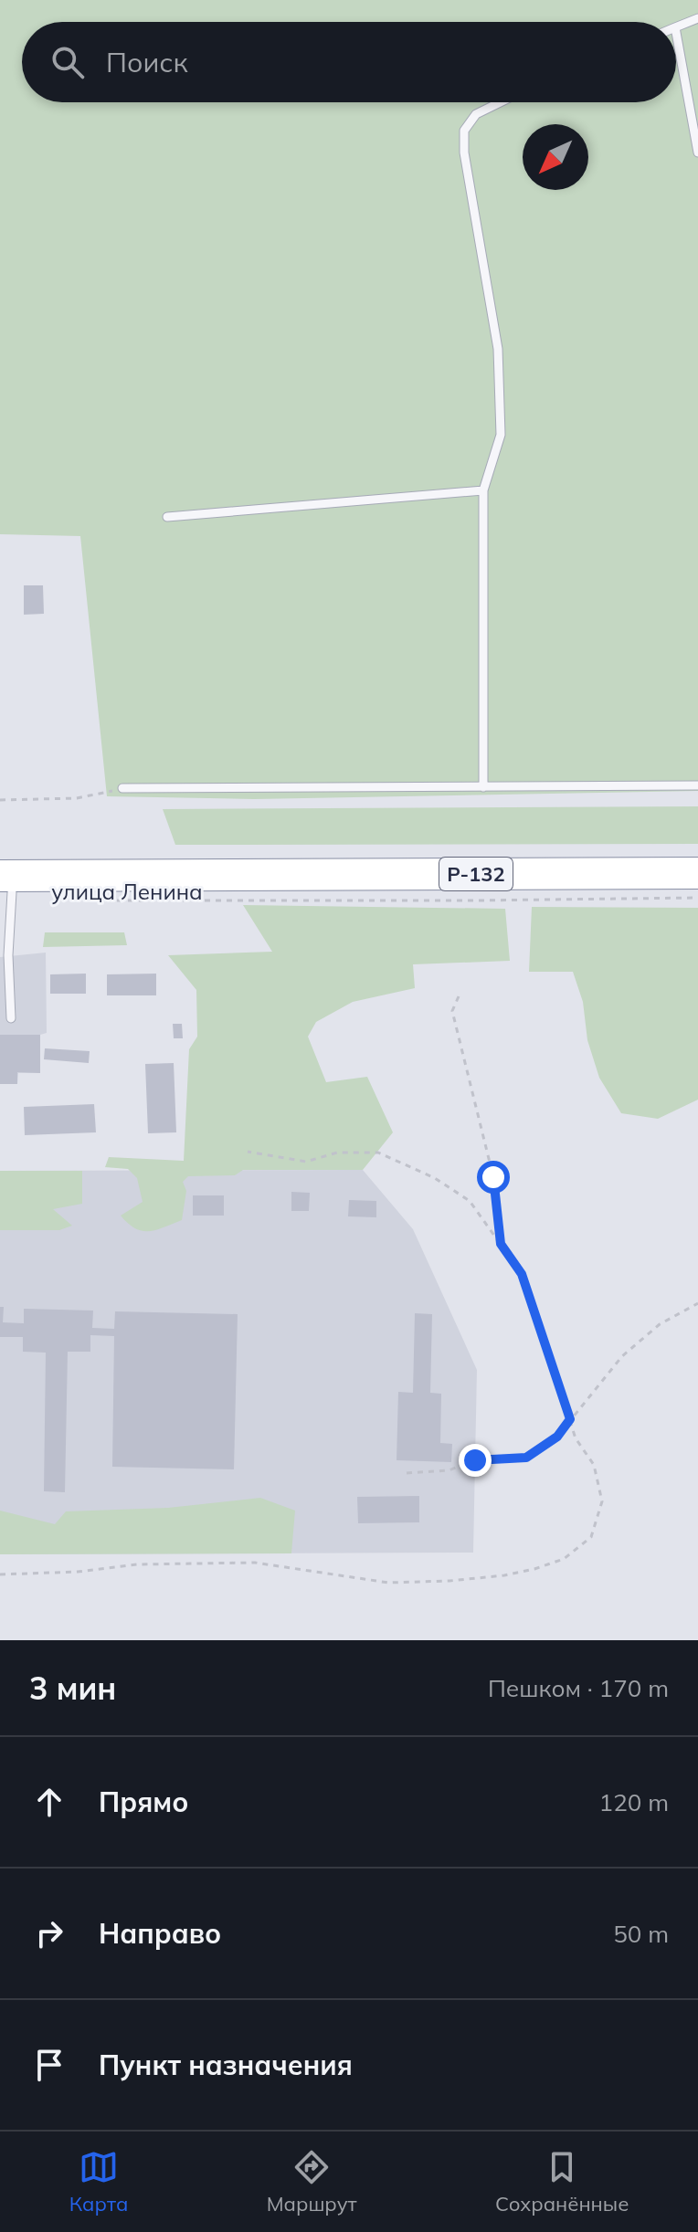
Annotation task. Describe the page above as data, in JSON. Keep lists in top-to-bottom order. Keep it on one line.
{"streets":{"highway":["Р-132","улица Ленина"]},"crossings":[["Р-132","улица Ленина"]],"north":"bottom left","page":{"search":"Поиск","heading":["3 мин","Пешком · 170 m"],"list":[["Прямо","120 m"],["Направо","50 m"],"Пункт назначения"],"nav":["Карта","Маршрут","Сохранённые"]}}
